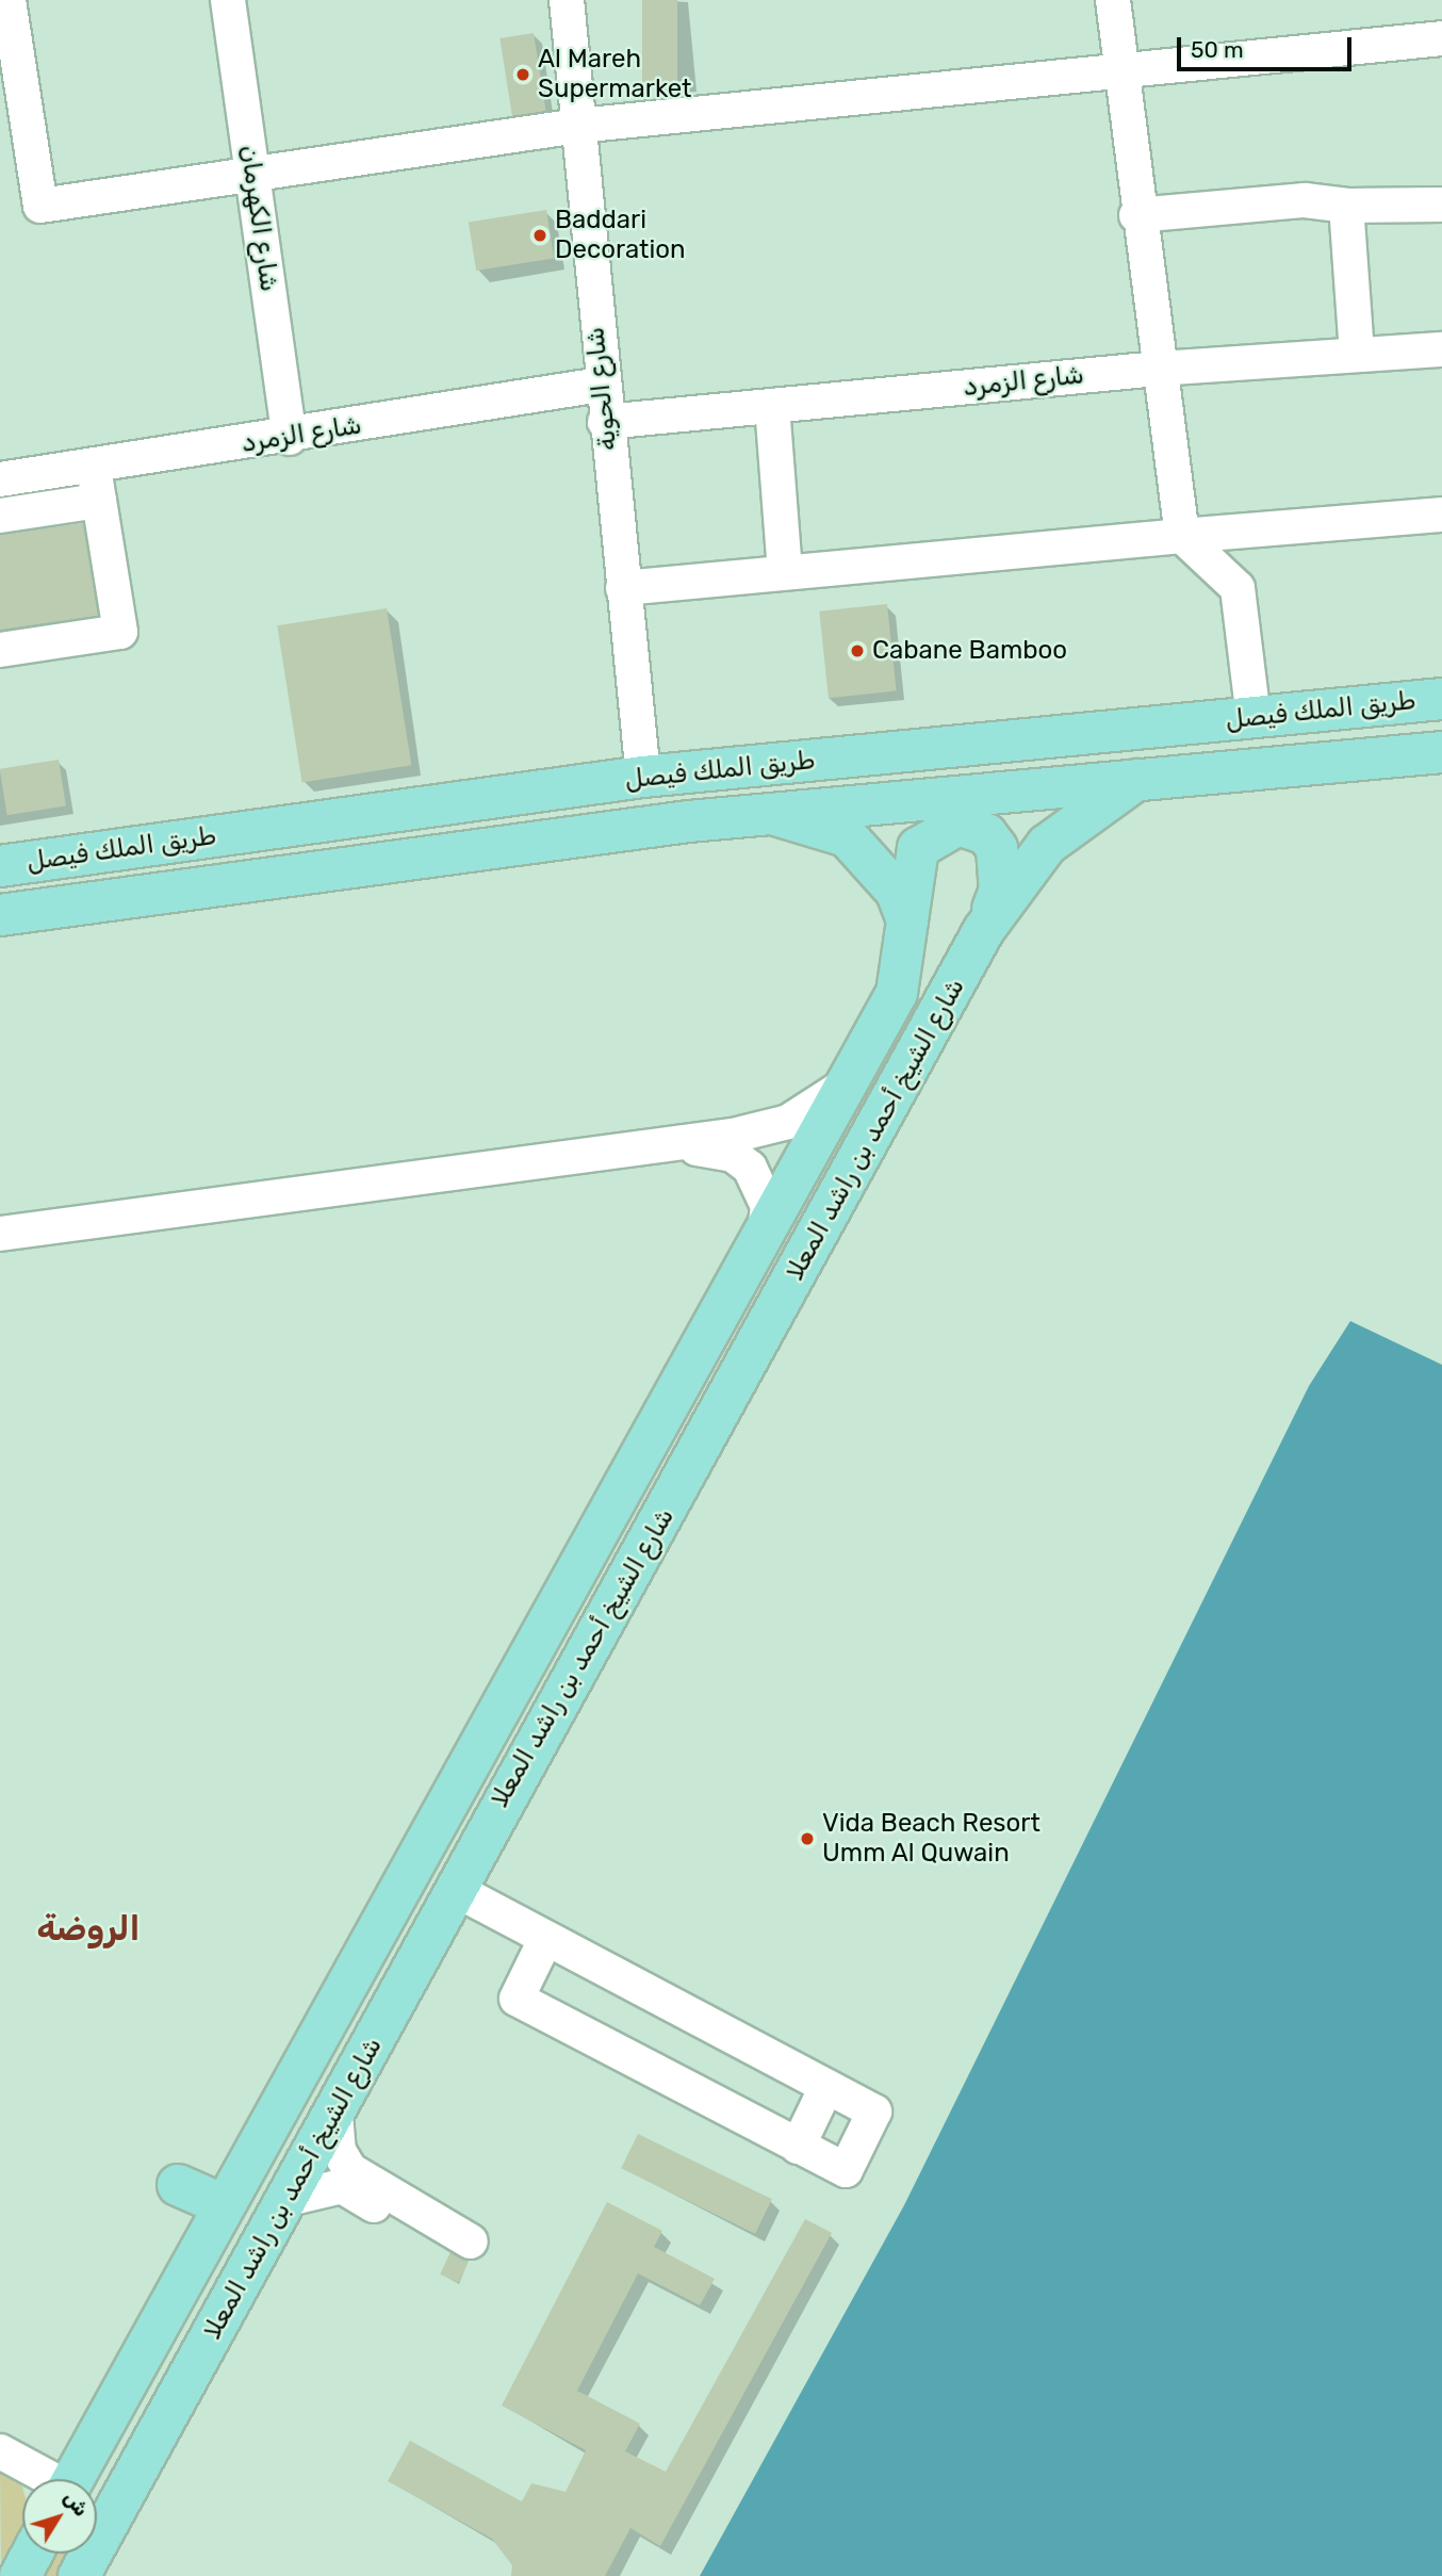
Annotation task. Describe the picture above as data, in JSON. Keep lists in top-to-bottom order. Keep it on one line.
{"streets":{"main road":["طريق الملك فيصل","شارع الشيخ أحمد بن راشد المعلا"],"street":["شارع الكهرمان","شارع الزمرد","شارع الحوية"]},"crossings":[["شارع الكهرمان","شارع الزمرد"],["شارع الزمرد","شارع الحوية"],["شارع الحوية","طريق الملك فيصل"],["طريق الملك فيصل","شارع الشيخ أحمد بن راشد المعلا"]],"districts":["الروضة"],"places":["Al Mareh Supermarket","Baddari Decoration","Cabane Bamboo","Vida Beach Resort Umm Al Quwain"],"scale_bar":"50 m","north":"top right"}
